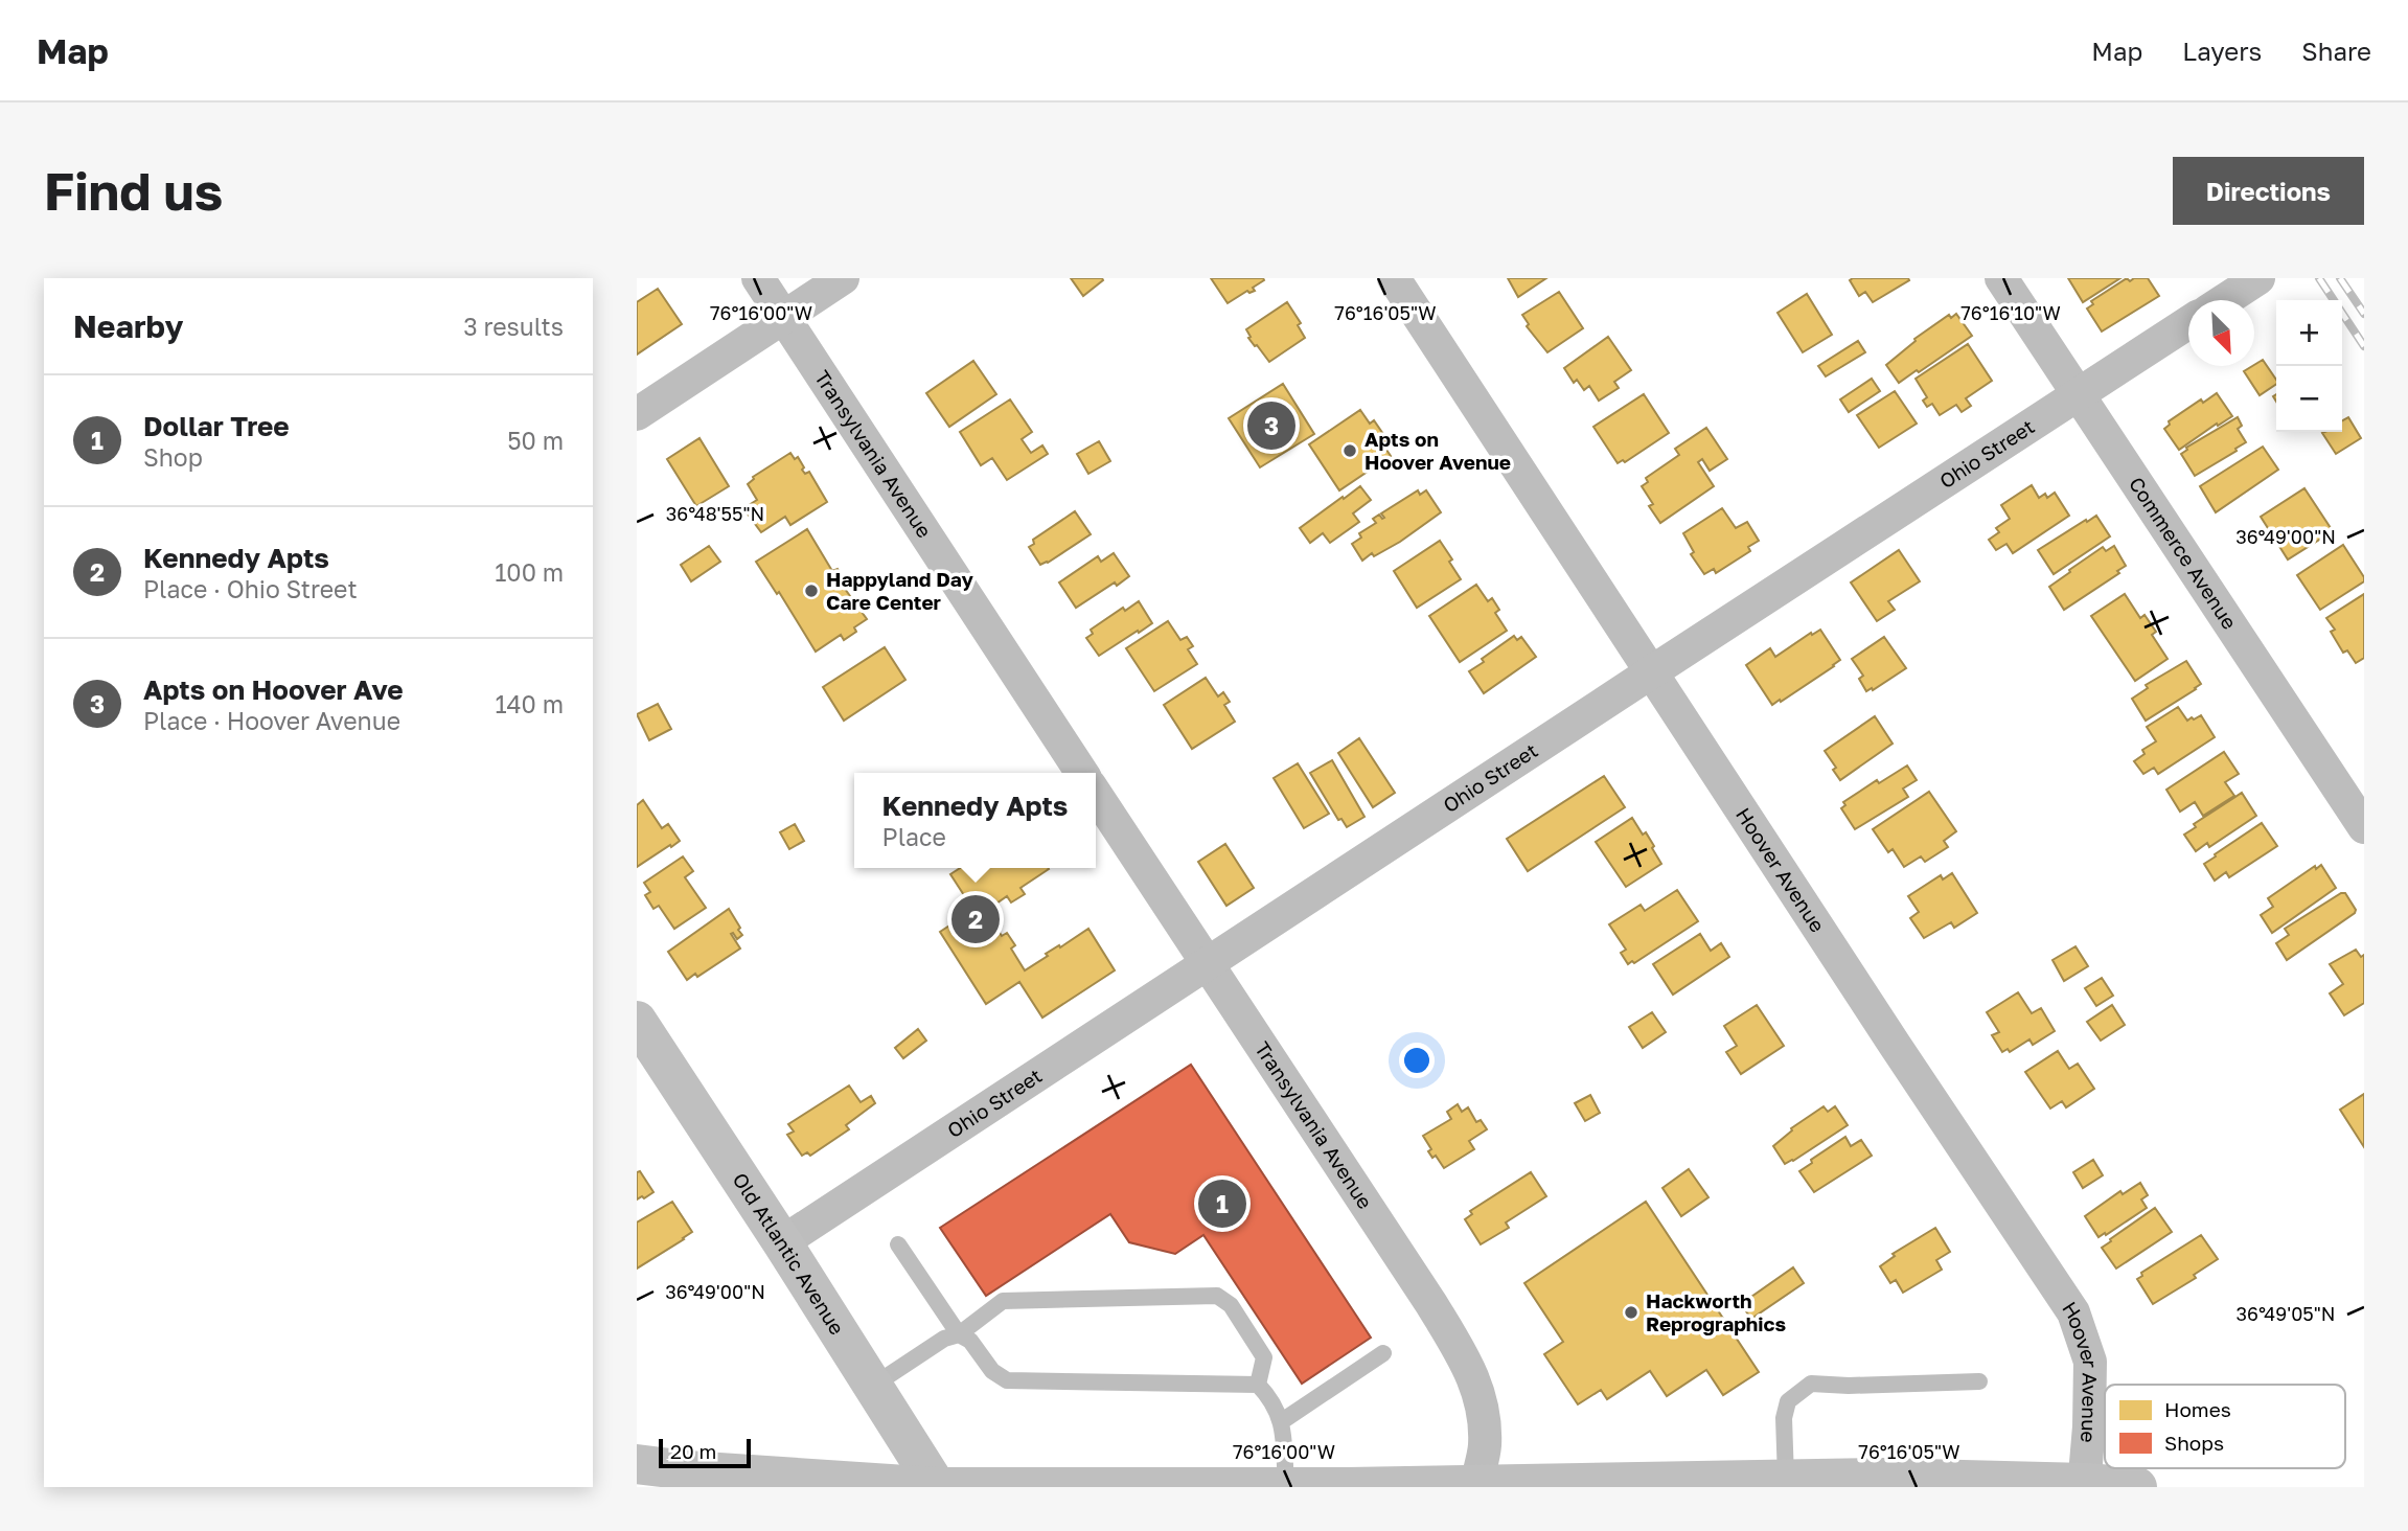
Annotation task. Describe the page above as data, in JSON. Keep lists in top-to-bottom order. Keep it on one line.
{"streets":{"main road":["Old Atlantic Avenue"],"street":["Ohio Street","Transylvania Avenue","Commerce Avenue","Hoover Avenue"]},"crossings":[["Ohio Street","Transylvania Avenue"],["Ohio Street","Commerce Avenue"],["Ohio Street","Hoover Avenue"],["Ohio Street","Old Atlantic Avenue"]],"places":["Apts on Hoover Avenue","Happyland Day Care Center","Hackworth Reprographics"],"legend":["Homes","Shops"],"scale_bar":"20 m","north":"bottom right","page":{"header":"Map","nav":["Map","Layers","Share"],"buttons":"Directions","title":"Find us","heading":["Nearby","3 results"],"map_buttons":["+","−"],"list":[{"mark":"1","name":"Dollar Tree","note":"Shop","value":"50 m"},{"mark":"2","name":"Kennedy Apts","note":"Place · Ohio Street","value":"100 m"},{"mark":"3","name":"Apts on Hoover Ave","note":"Place · Hoover Avenue","value":"140 m"}],"pins":["3","2","1"],"popup":["Kennedy Apts","Place"],"scale":"20 m"},"coordinates":["76°16'00\"W","76°16'05\"W","76°16'10\"W","36°48'55\"N","36°49'00\"N","36°49'05\"N"]}
